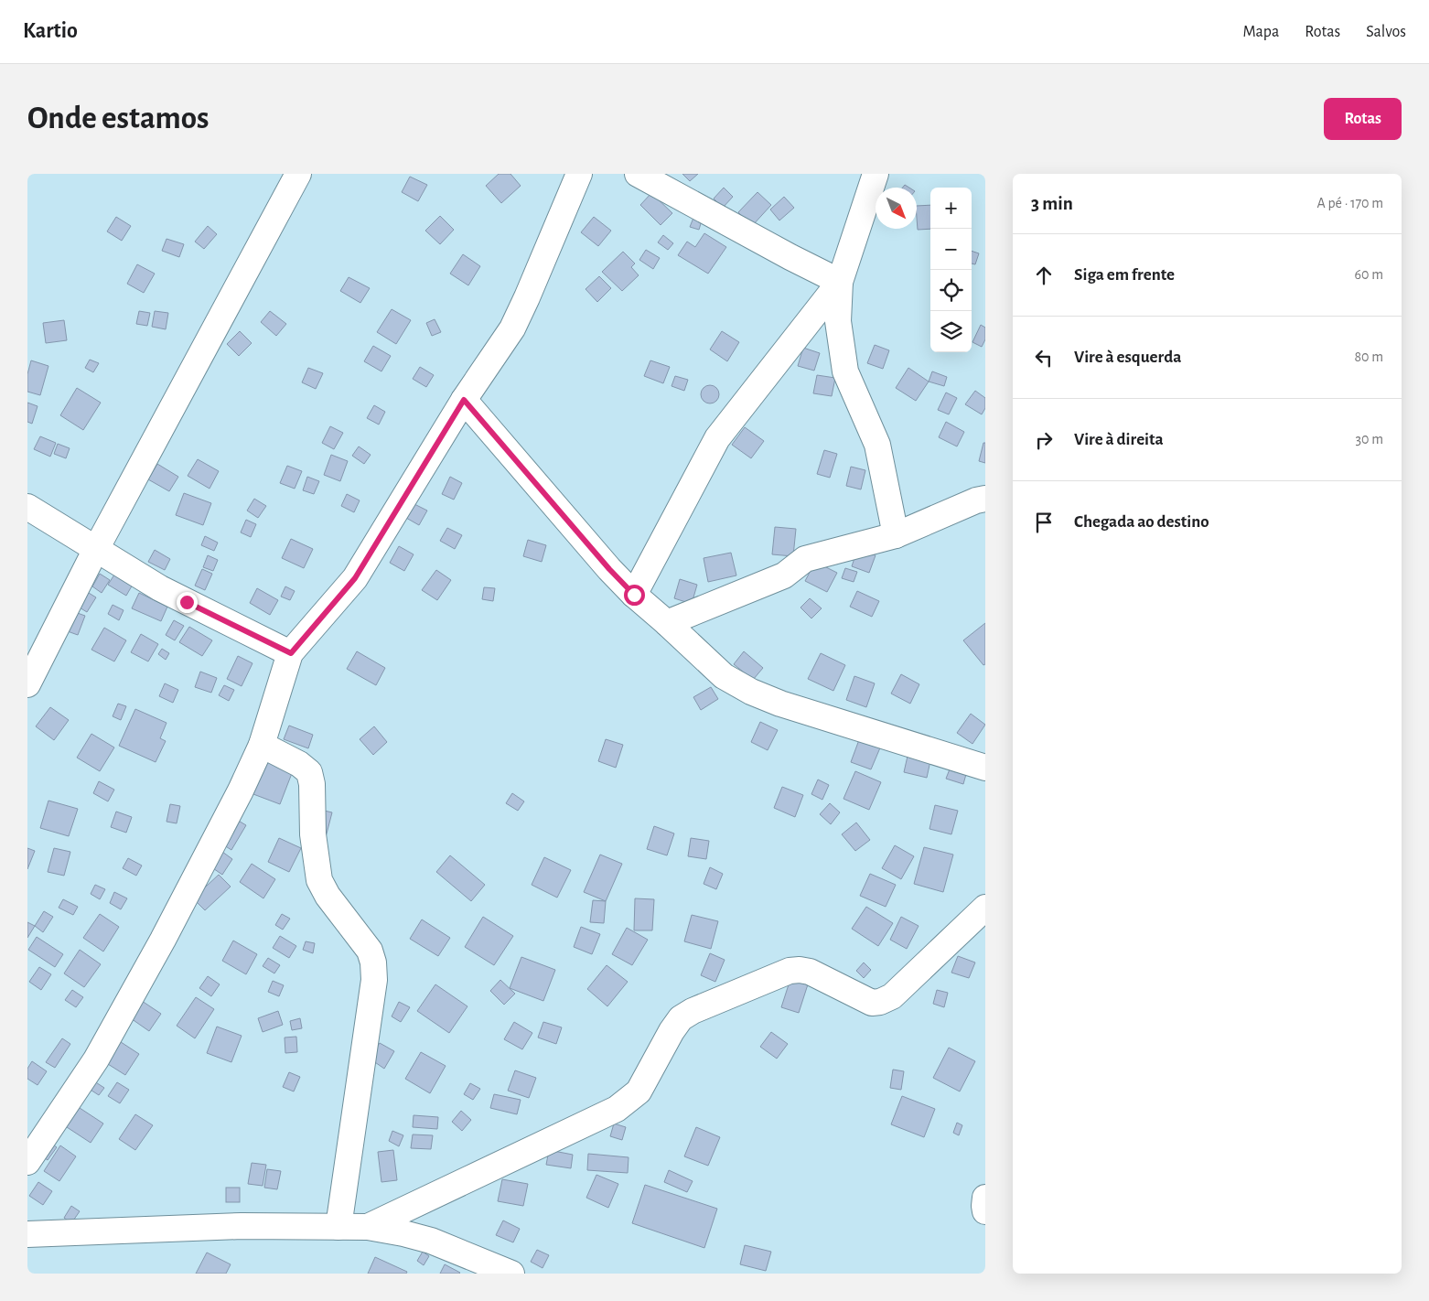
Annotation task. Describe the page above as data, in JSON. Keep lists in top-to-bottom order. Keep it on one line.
{"north":"bottom right","page":{"header":"Kartio","nav":["Mapa","Rotas","Salvos"],"buttons":"Rotas","title":"Onde estamos","heading":["3 min","A pé · 170 m"],"map_buttons":["+","−"],"list":[["Siga em frente","60 m"],["Vire à esquerda","80 m"],["Vire à direita","30 m"],"Chegada ao destino"]}}
